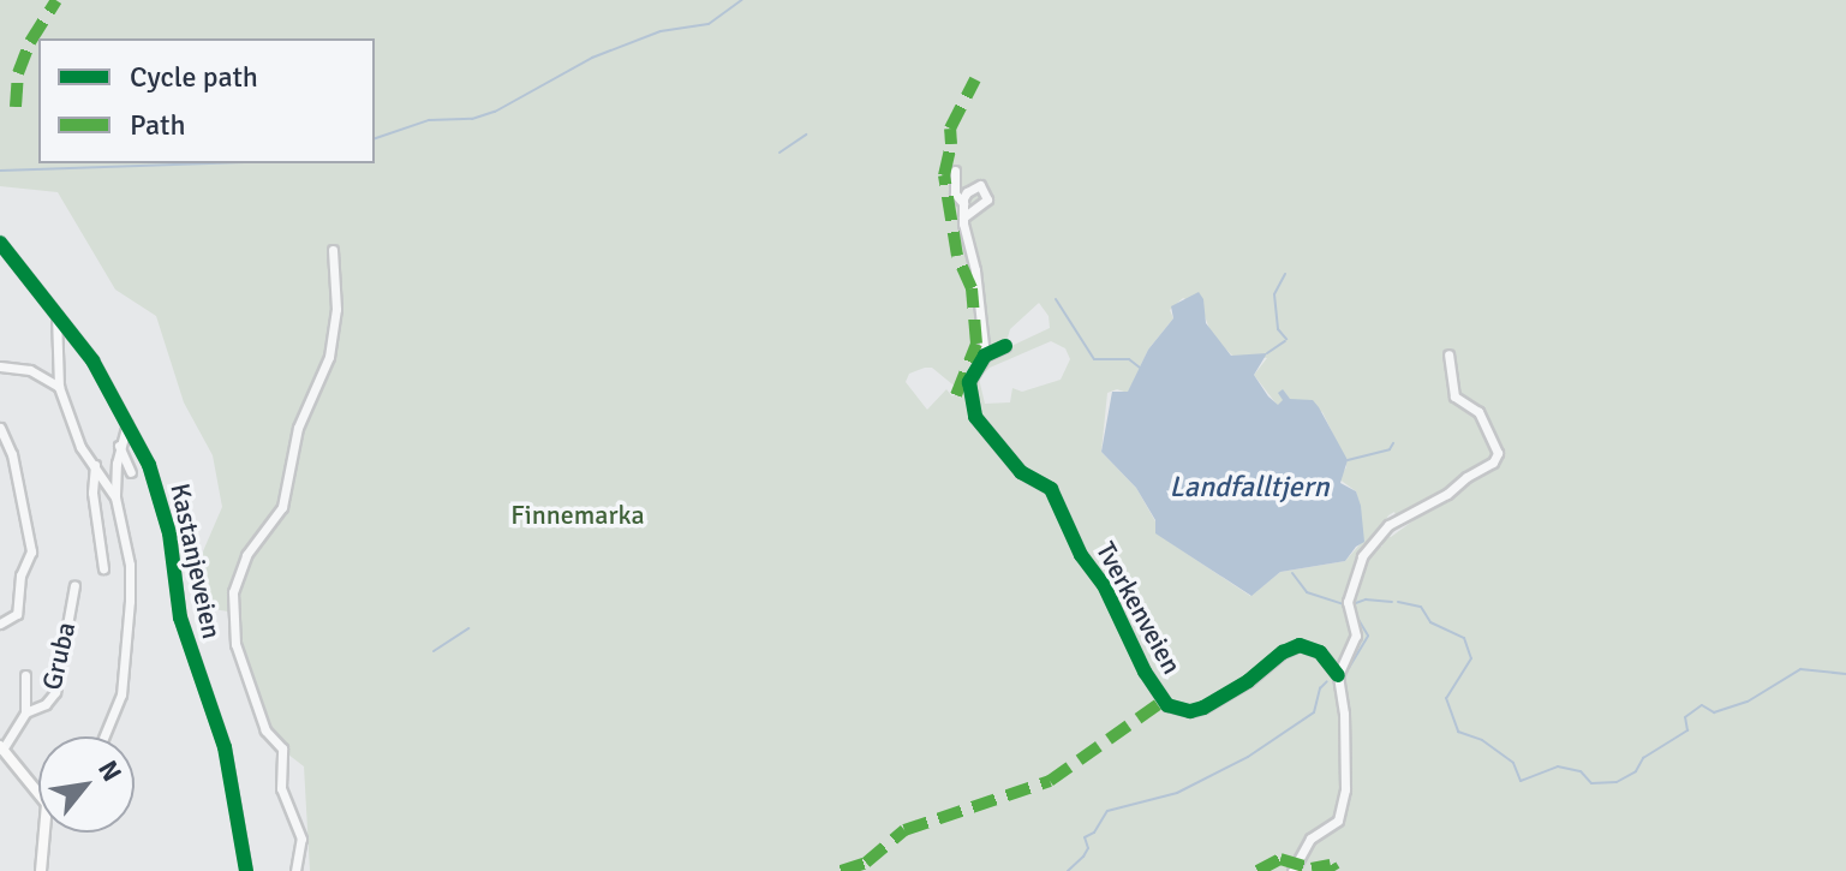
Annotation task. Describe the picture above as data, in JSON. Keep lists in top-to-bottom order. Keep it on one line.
{"streets":{"street":["Kastanjeveien","Tverkenveien","Gruba"]},"water":["Landfalltjern"],"parks":["Finnemarka"],"legend":["Cycle path","Path"],"north":"top right"}
